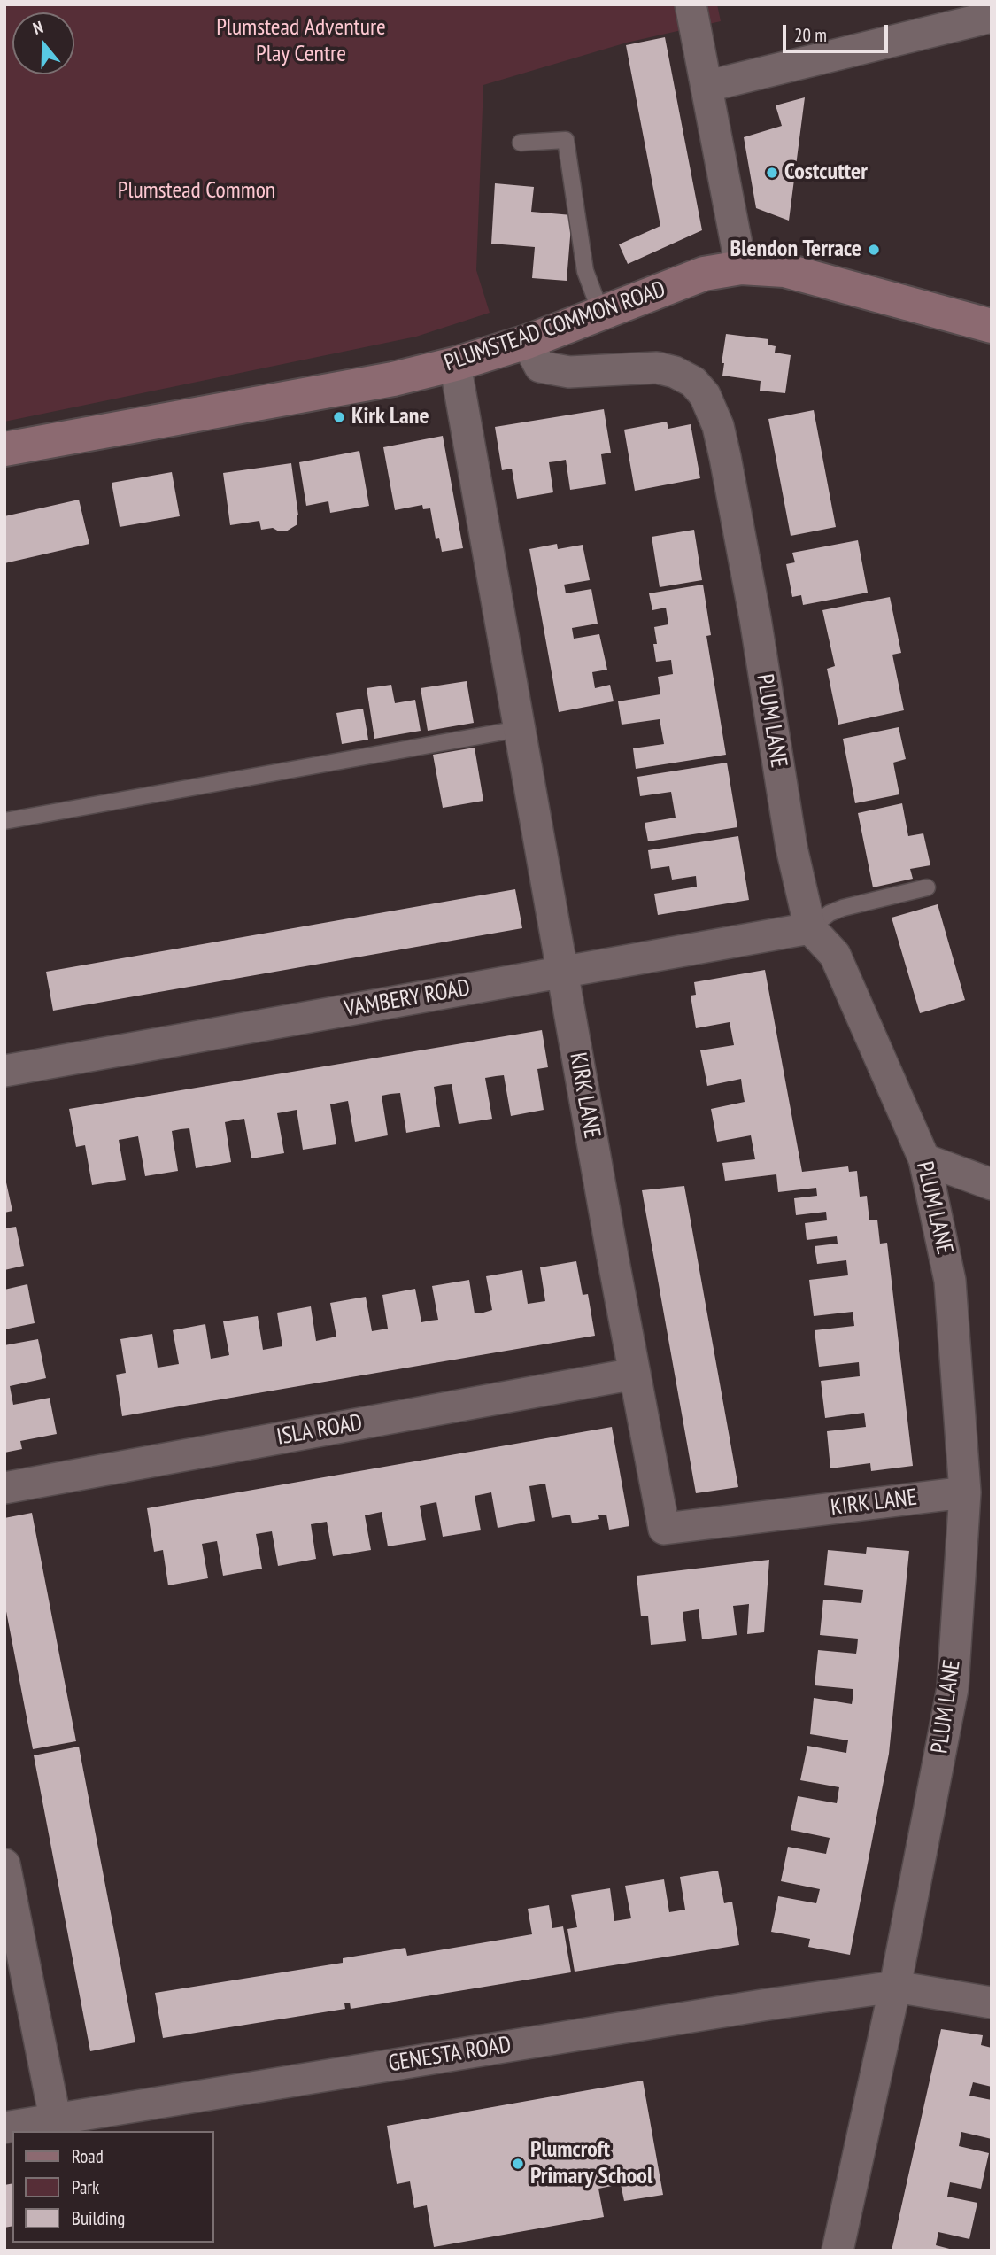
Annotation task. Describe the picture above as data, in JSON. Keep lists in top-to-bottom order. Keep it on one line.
{"streets":{"street":["PLUMSTEAD COMMON ROAD","PLUM LANE","VAMBERY ROAD","KIRK LANE","ISLA ROAD","GENESTA ROAD"]},"crossings":[["PLUMSTEAD COMMON ROAD","PLUM LANE"],["PLUMSTEAD COMMON ROAD","KIRK LANE"],["PLUM LANE","VAMBERY ROAD"],["PLUM LANE","KIRK LANE"],["PLUM LANE","GENESTA ROAD"],["VAMBERY ROAD","KIRK LANE"],["KIRK LANE","ISLA ROAD"]],"parks":["Plumstead Adventure Play Centre","Plumstead Common"],"places":["Costcutter","Blendon Terrace","Kirk Lane","Plumcroft Primary School"],"legend":["Road","Park","Building"],"scale_bar":"20 m","north":"top"}
